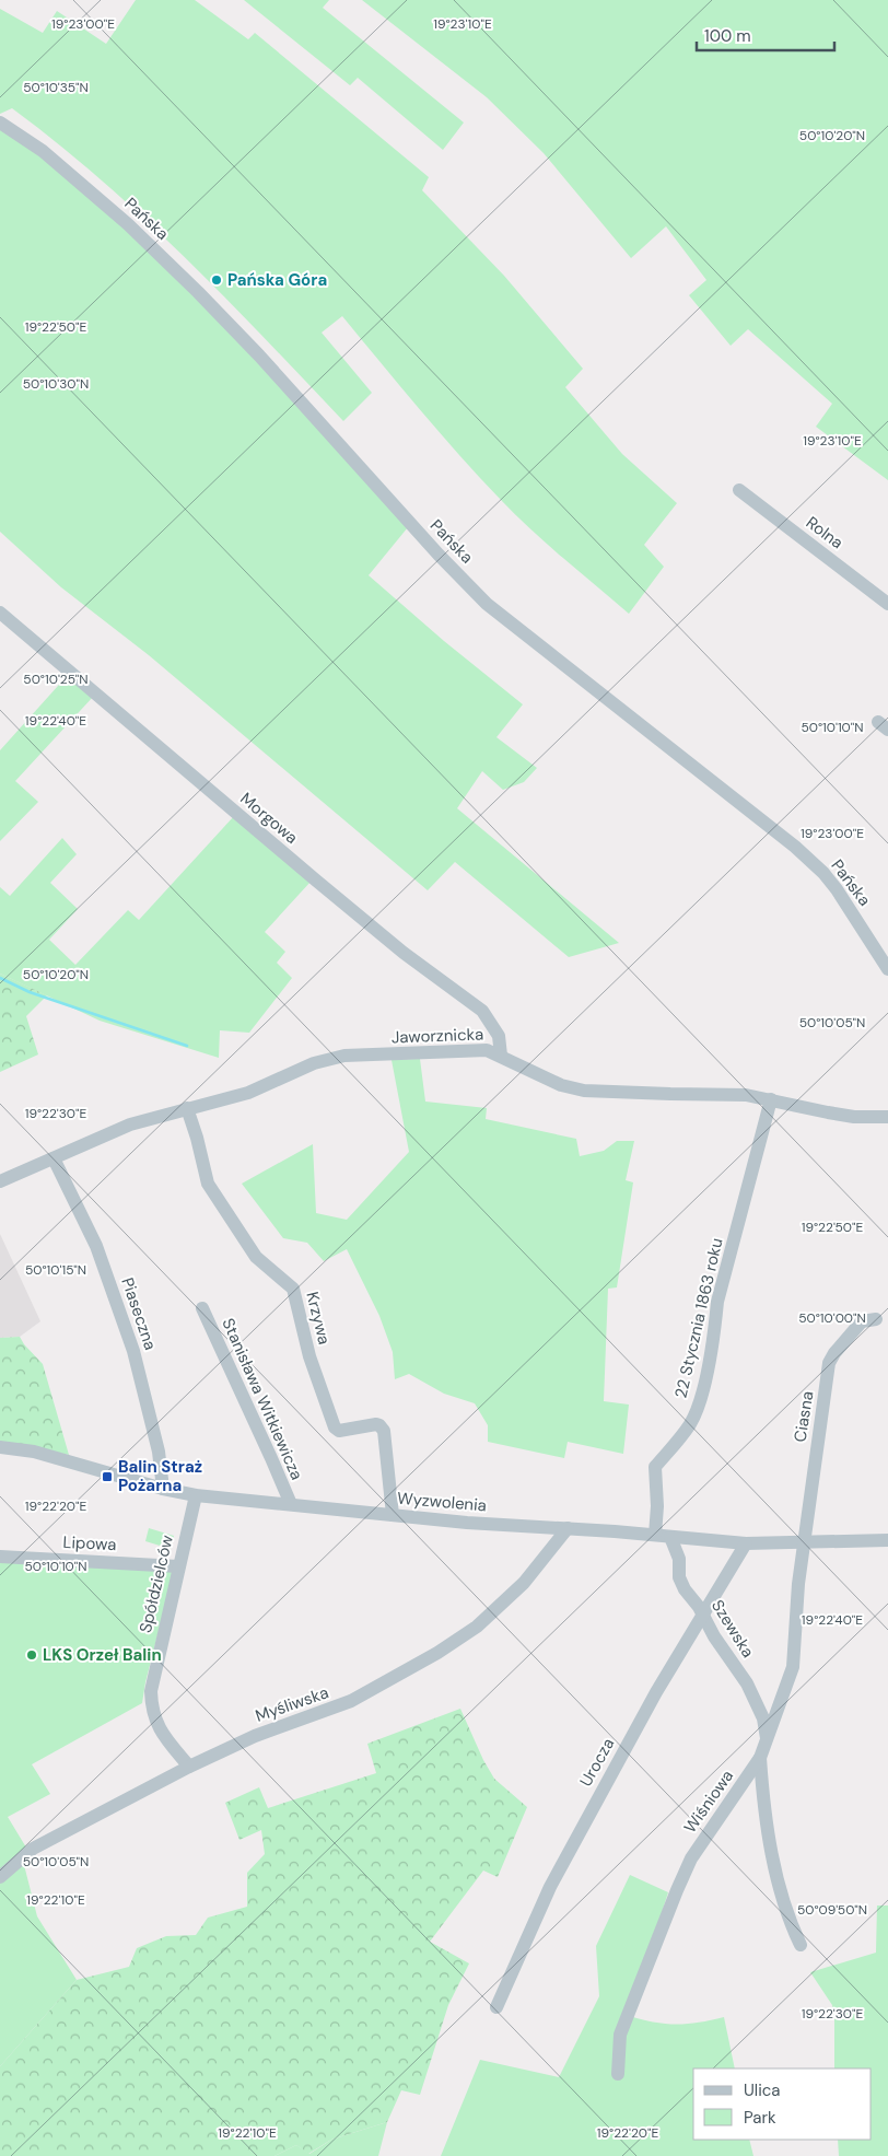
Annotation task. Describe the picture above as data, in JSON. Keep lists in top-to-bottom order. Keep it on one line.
{"streets":{"street":["Pańska","Rolna","Morgowa","Jaworznicka","Piaseczna","Krzywa","22 Stycznia 1863 roku","Stanisława Witkiewicza","Ciasna","Wyzwolenia","Lipowa","Spółdzielców","Szewska","Myśliwska","Urocza","Wiśniowa"]},"crossings":[["Morgowa","Jaworznicka"],["Jaworznicka","Piaseczna"],["Jaworznicka","Krzywa"],["Jaworznicka","22 Stycznia 1863 roku"],["Piaseczna","Wyzwolenia"],["Krzywa","Wyzwolenia"],["22 Stycznia 1863 roku","Wyzwolenia"],["Stanisława Witkiewicza","Wyzwolenia"],["Ciasna","Wyzwolenia"],["Ciasna","Wiśniowa"],["Wyzwolenia","Spółdzielców"],["Wyzwolenia","Szewska"],["Wyzwolenia","Myśliwska"],["Wyzwolenia","Urocza"],["Wyzwolenia","Wiśniowa"],["Lipowa","Spółdzielców"],["Spółdzielców","Myśliwska"],["Szewska","Urocza"],["Szewska","Wiśniowa"]],"places":{"other":["Pańska Góra","LKS Orzeł Balin"],"transit":["Balin Straż Pożarna"]},"legend":["Ulica","Park"],"scale_bar":"100 m","coordinates":["19°23'00\"E","19°23'10\"E","50°10'35\"N","50°10'20\"N","19°22'50\"E","50°10'30\"N","50°10'25\"N","19°22'40\"E","50°10'10\"N","50°10'05\"N","19°22'30\"E","50°10'15\"N","50°10'00\"N","19°22'20\"E","19°22'10\"E","50°09'50\"N"]}
